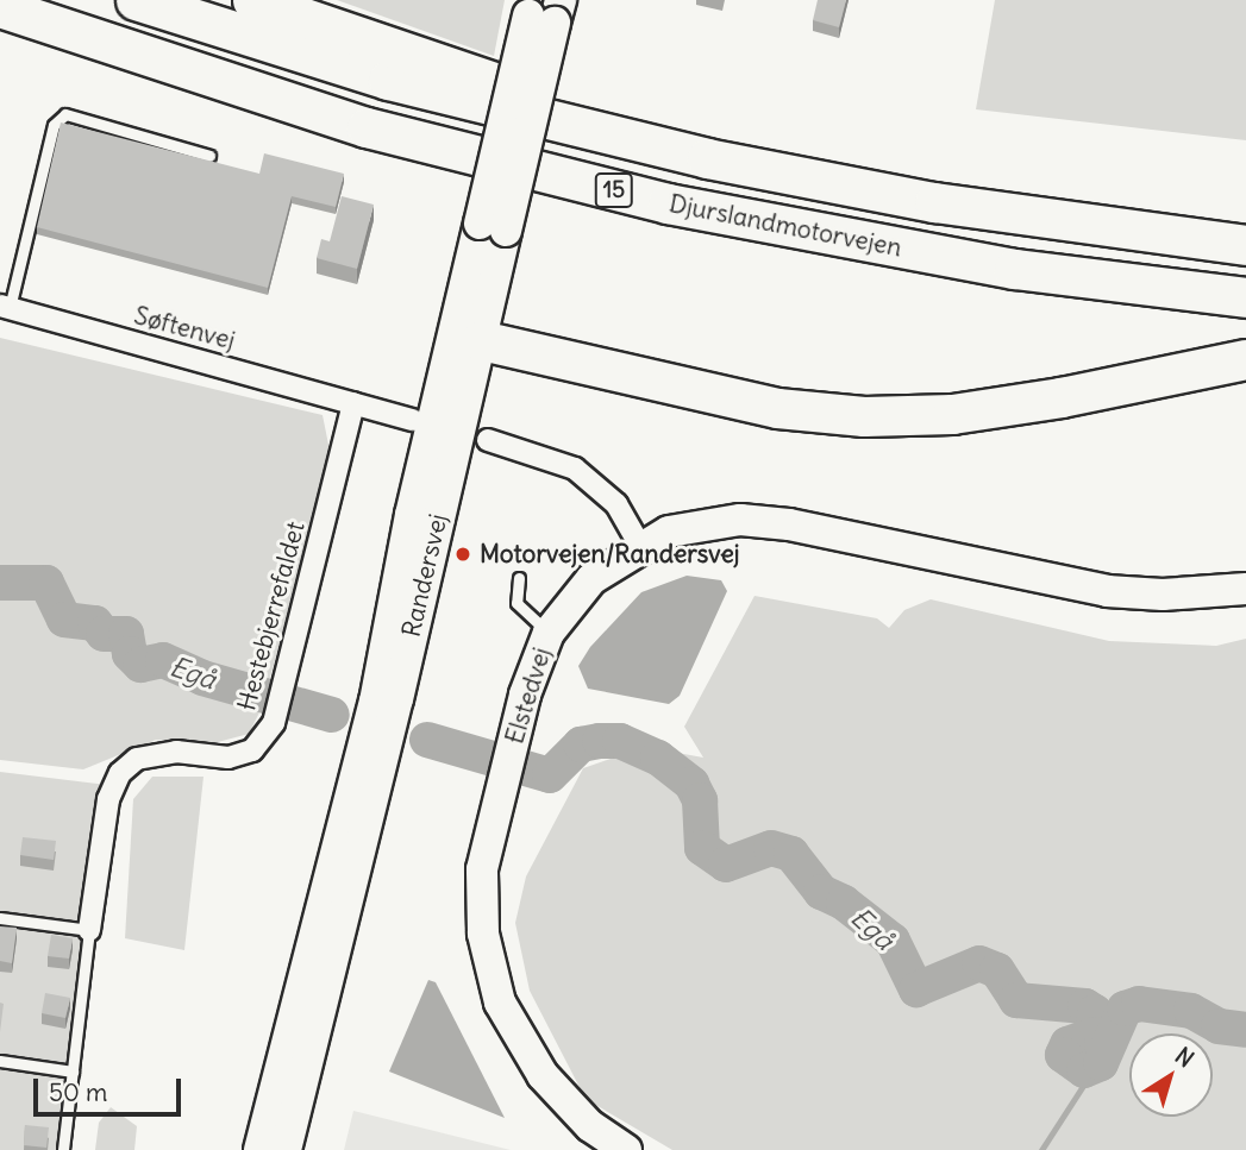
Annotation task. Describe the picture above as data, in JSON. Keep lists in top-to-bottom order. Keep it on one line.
{"streets":{"highway":["15","Djurslandmotorvejen"],"main road":["Randersvej","Elstedvej"],"street":["Søftenvej","Hestebjerrefaldet"]},"crossings":[["Søftenvej","Hestebjerrefaldet"]],"water":["Egå"],"places":["Motorvejen/Randersvej"],"scale_bar":"50 m","north":"top right"}
